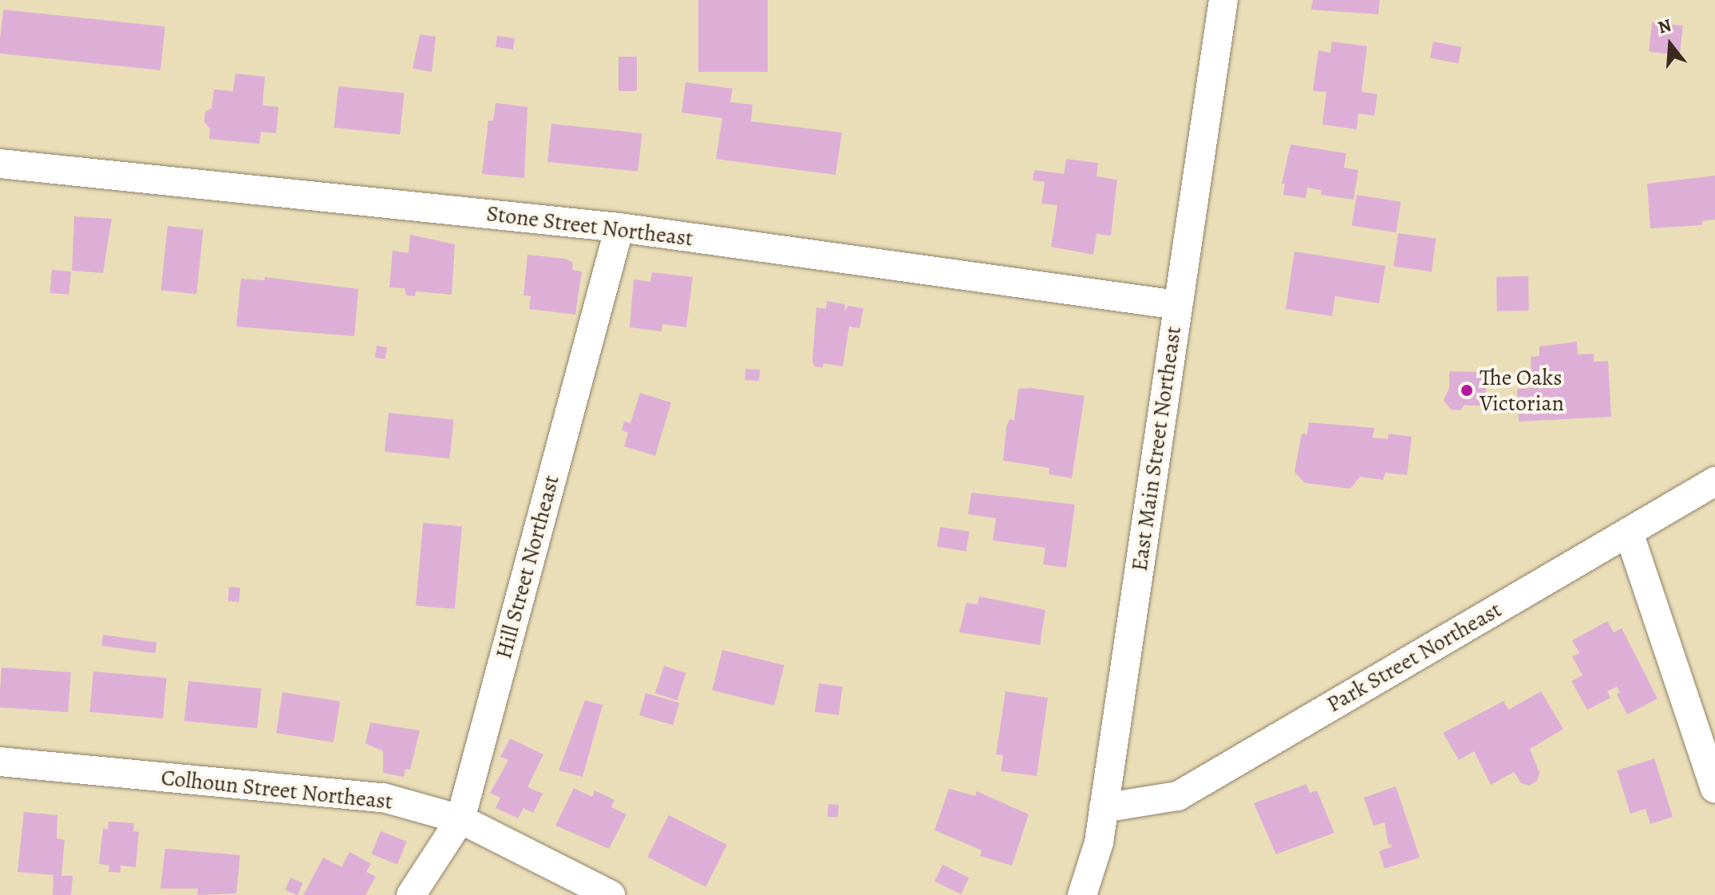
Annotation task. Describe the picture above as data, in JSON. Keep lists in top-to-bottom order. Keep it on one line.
{"streets":{"street":["Stone Street Northeast","East Main Street Northeast","Hill Street Northeast","Park Street Northeast","Colhoun Street Northeast"]},"crossings":[["Stone Street Northeast","East Main Street Northeast"],["Stone Street Northeast","Hill Street Northeast"],["East Main Street Northeast","Park Street Northeast"],["Hill Street Northeast","Colhoun Street Northeast"]],"places":["The Oaks Victorian"],"north":"top"}
